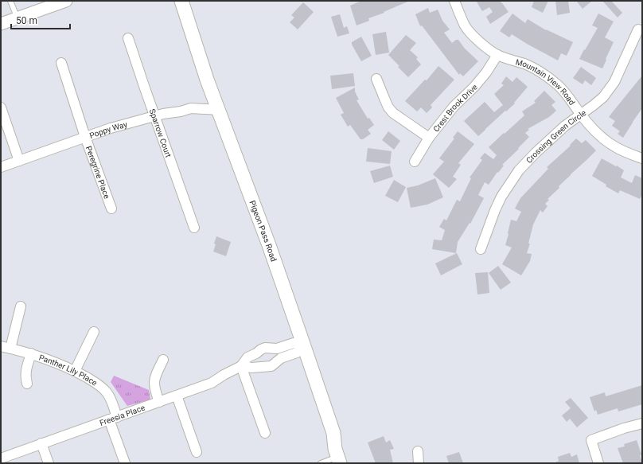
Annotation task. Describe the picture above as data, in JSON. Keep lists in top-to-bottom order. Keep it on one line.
{"streets":{"main road":["Pigeon Pass Road"],"street":["Mountain View Road","Crest Brook Drive","Poppy Way","Sparrow Court","Crossing Green Circle","Peregrine Place","Panther Lily Place","Freesia Place"]},"crossings":[["Mountain View Road","Crest Brook Drive"],["Mountain View Road","Crossing Green Circle"],["Poppy Way","Sparrow Court"],["Poppy Way","Peregrine Place"],["Poppy Way","Pigeon Pass Road"],["Panther Lily Place","Freesia Place"]],"scale_bar":"50 m"}
